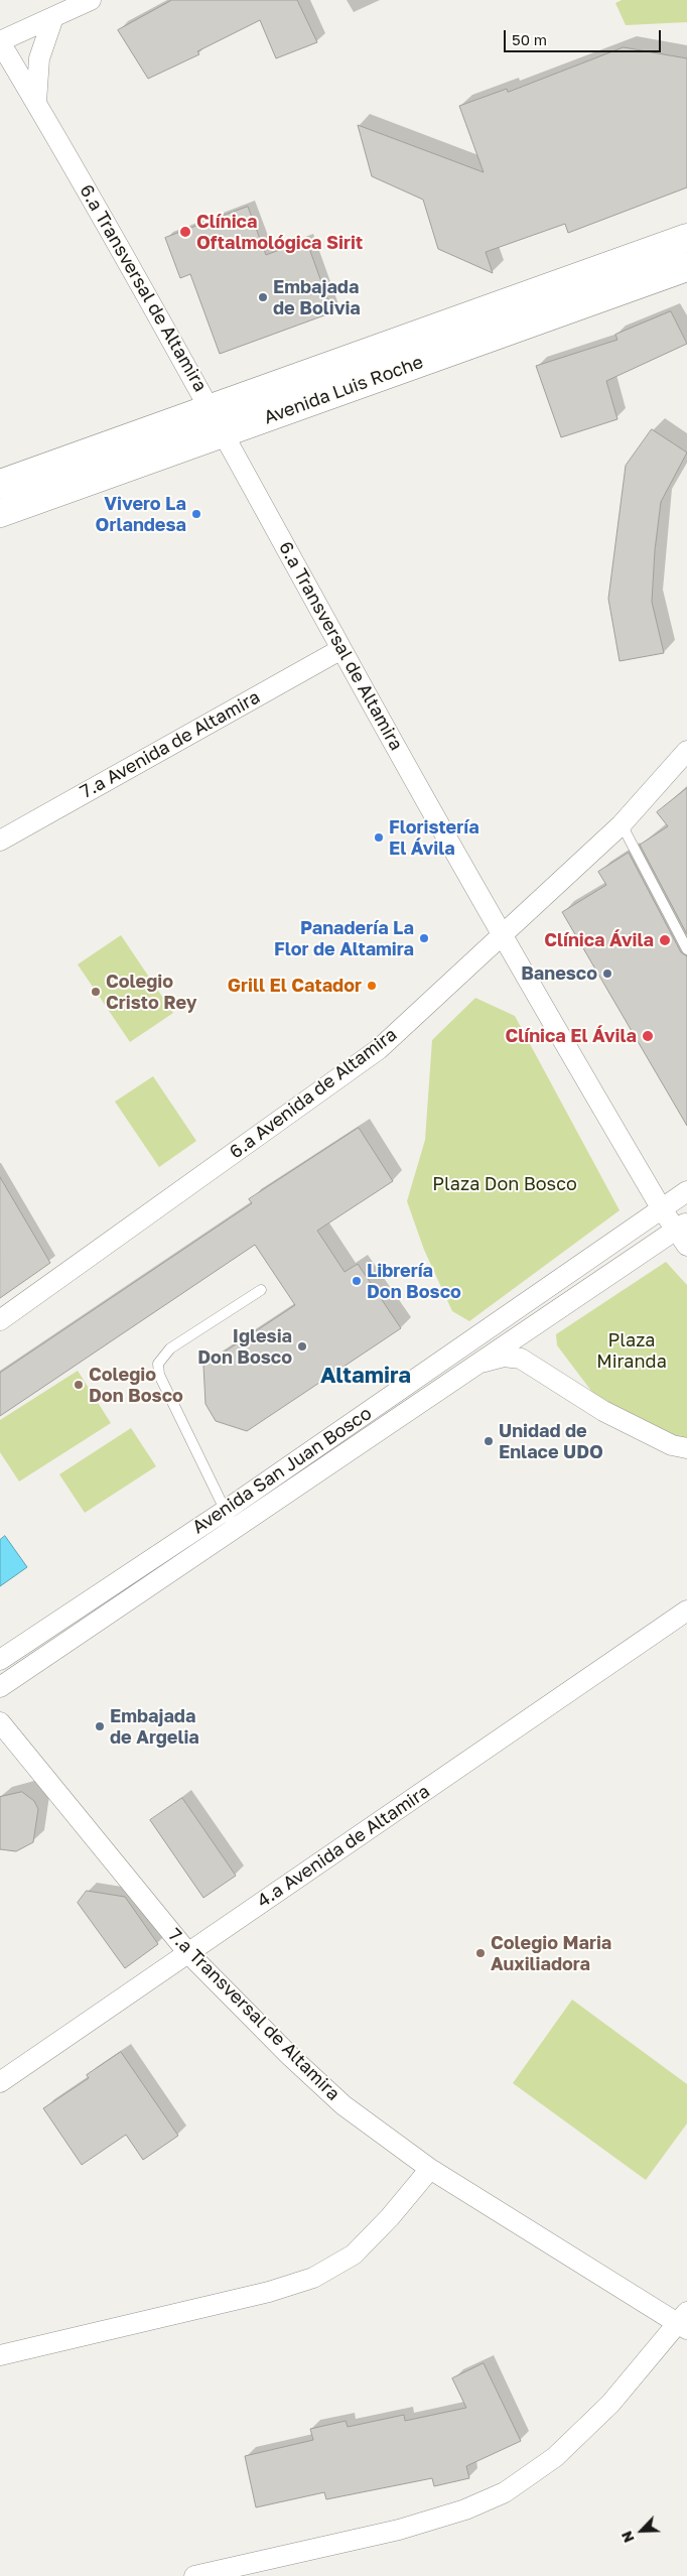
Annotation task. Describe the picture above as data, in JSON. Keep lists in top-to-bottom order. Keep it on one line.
{"streets":{"main road":["Avenida Luis Roche"],"street":["6.ª Transversal de Altamira","7.ª Avenida de Altamira","6.ª Avenida de Altamira","Avenida San Juan Bosco","4.ª Avenida de Altamira","7.ª Transversal de Altamira"]},"crossings":[["6.ª Transversal de Altamira","Avenida Luis Roche"],["6.ª Transversal de Altamira","7.ª Avenida de Altamira"],["6.ª Transversal de Altamira","6.ª Avenida de Altamira"],["6.ª Transversal de Altamira","Avenida San Juan Bosco"],["4.ª Avenida de Altamira","7.ª Transversal de Altamira"]],"districts":["Altamira"],"parks":["Plaza Don Bosco","Plaza Miranda"],"places":["Clínica Oftalmológica Sirit","Embajada de Bolivia","Vivero La Orlandesa","Floristería El Ávila","Panadería La Flor de Altamira","Clínica Ávila","Banesco","Grill El Catador","Colegio Cristo Rey","Clínica El Ávila","Librería Don Bosco","Iglesia Don Bosco","Colegio Don Bosco","Unidad de Enlace UDO","Embajada de Argelia","Colegio Maria Auxiliadora"],"scale_bar":"50 m","north":"bottom left"}
